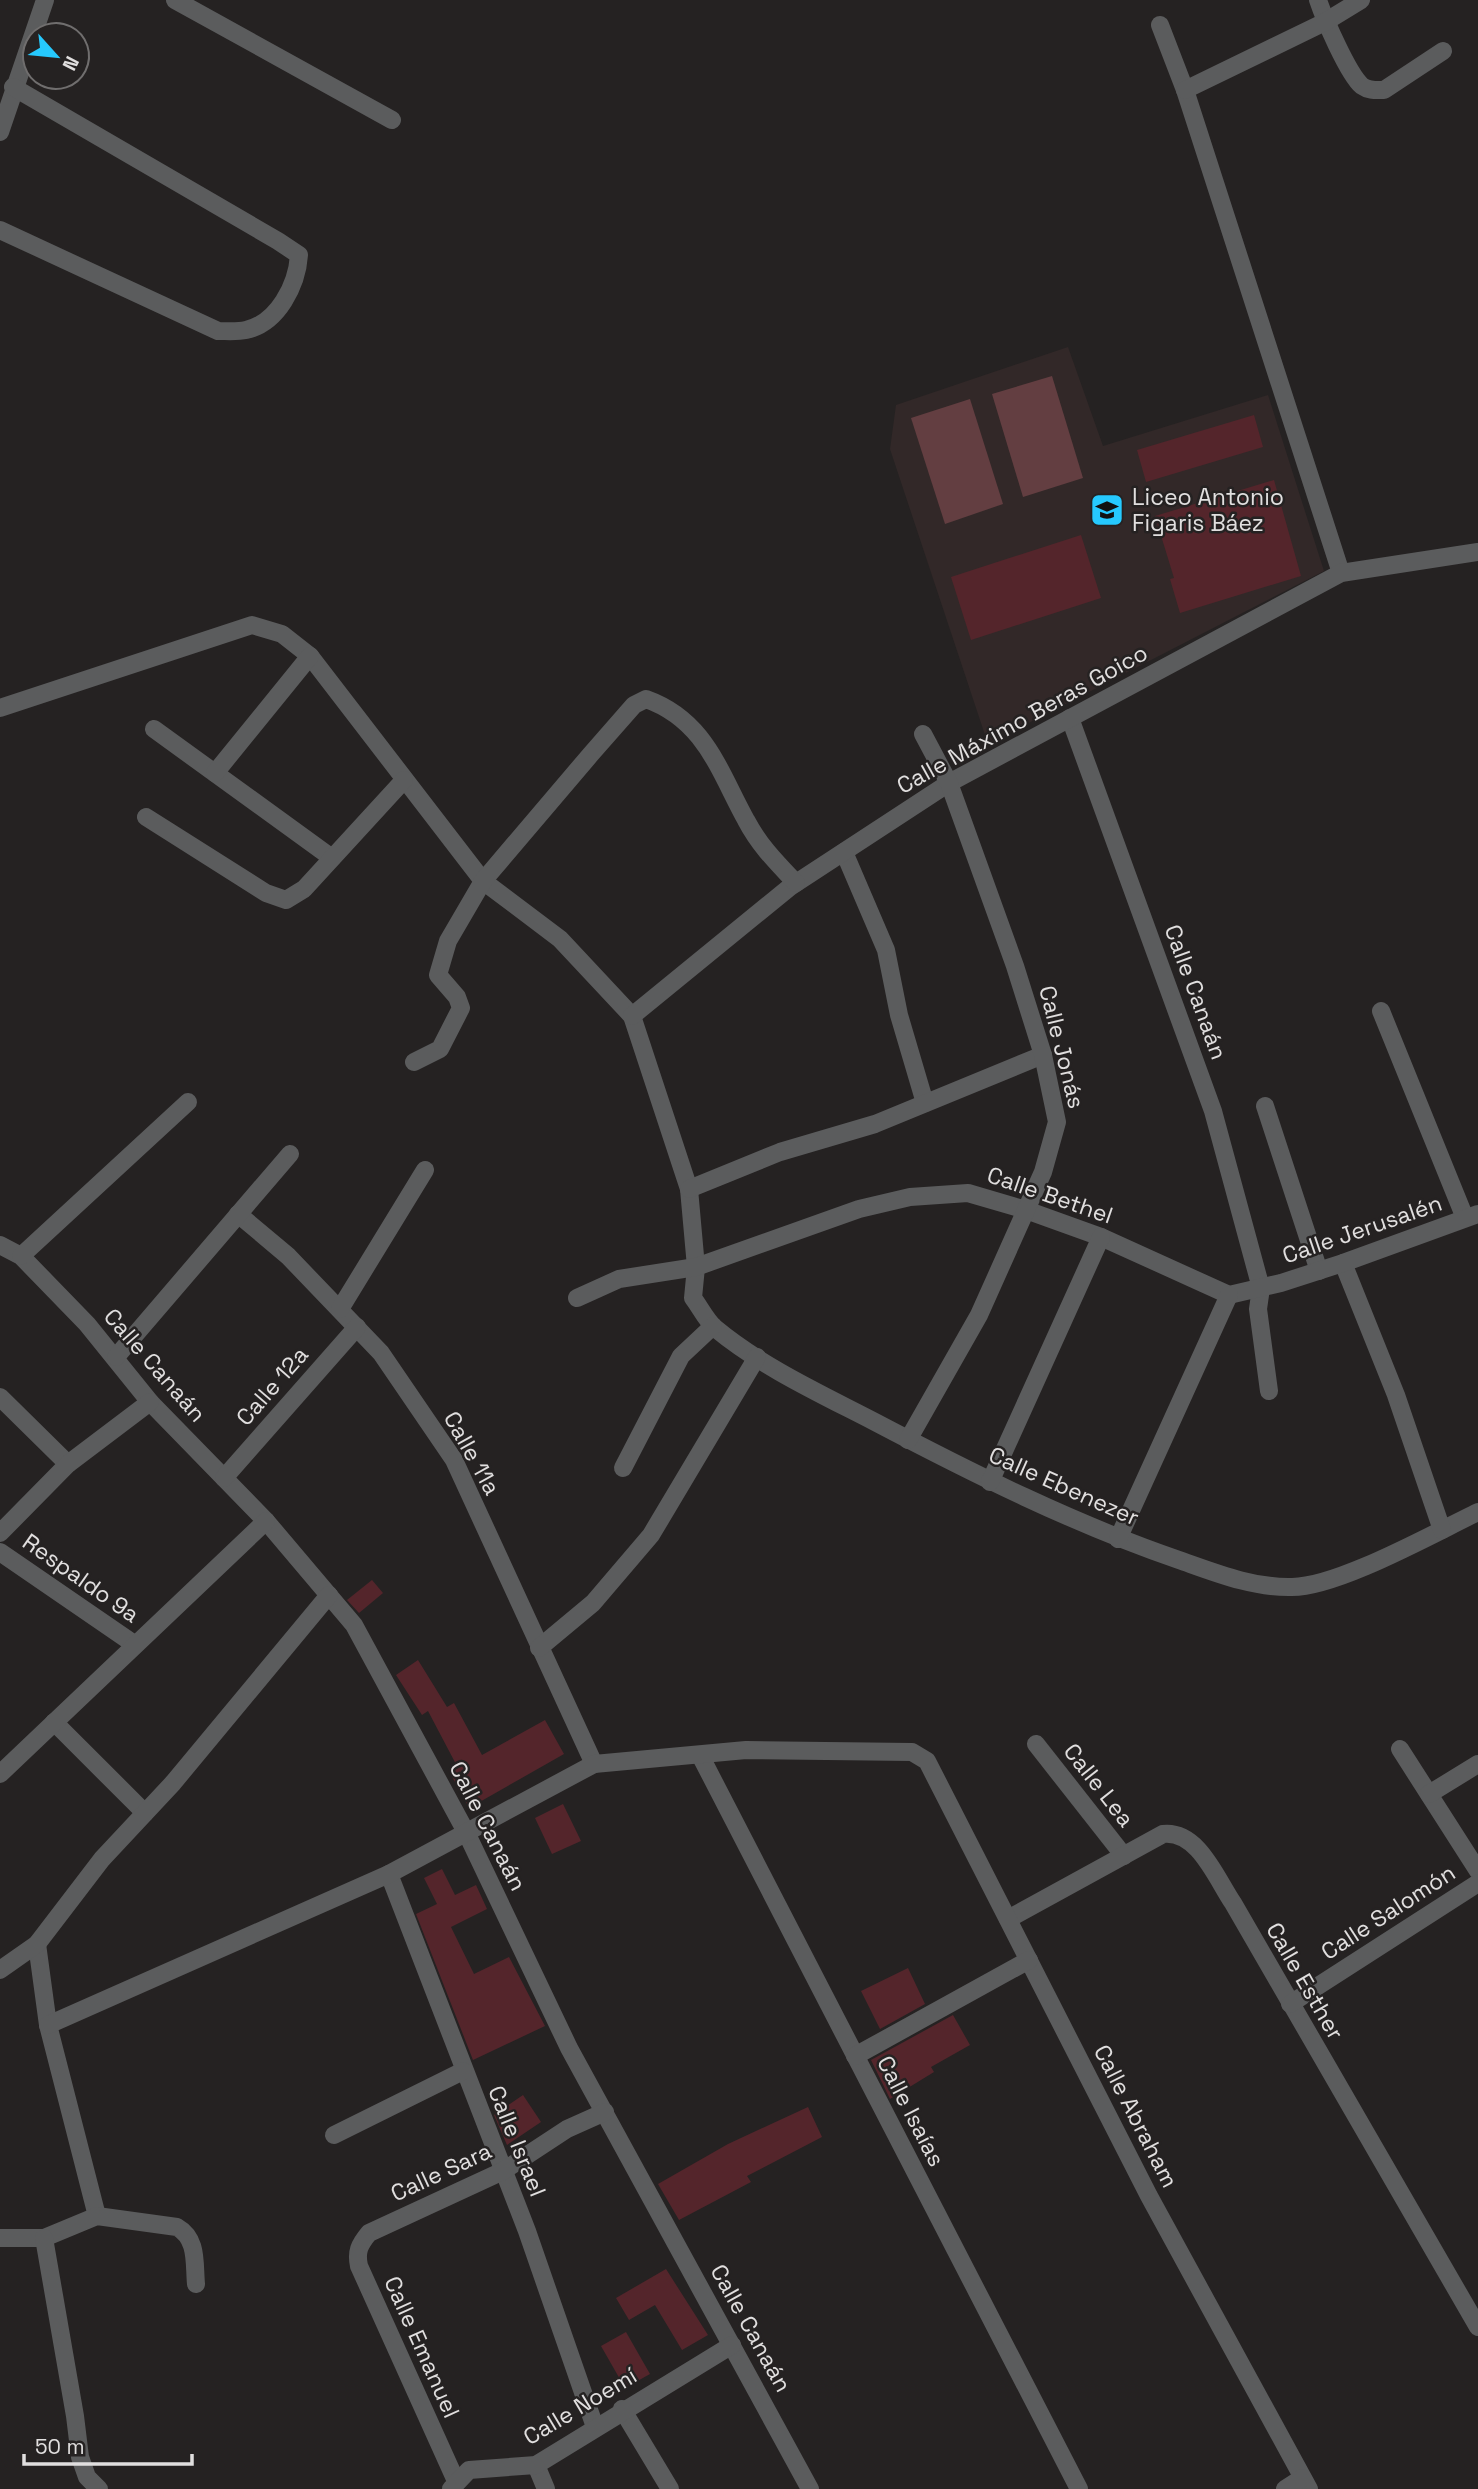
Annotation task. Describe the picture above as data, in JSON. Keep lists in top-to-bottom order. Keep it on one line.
{"streets":{"street":["Calle Máximo Beras Goico","Calle Canaán","Calle Jonás","Calle Bethel","Calle Jerusalén","Calle 12a","Calle 11a","Calle Ebenezer","Respaldo 9a","Calle Lea","Calle Salomón","Calle Esther","Calle Isaías","Calle Abraham","Calle Israel","Calle Sara","Calle Emanuel","Calle Noemí"]},"crossings":[["Calle Máximo Beras Goico","Calle Canaán"],["Calle Máximo Beras Goico","Calle Jonás"],["Calle Máximo Beras Goico","Calle Ebenezer"],["Calle Canaán","Calle Jerusalén"],["Calle Canaán","Calle 12a"],["Calle Canaán","Calle Sara"],["Calle Canaán","Calle Noemí"],["Calle Jonás","Calle Bethel"],["Calle Jonás","Calle Ebenezer"],["Calle Bethel","Calle Ebenezer"],["Calle 12a","Calle 11a"],["Calle Lea","Calle Esther"],["Calle Salomón","Calle Esther"],["Calle Esther","Calle Abraham"],["Calle Isaías","Calle Abraham"],["Calle Israel","Calle Sara"],["Calle Israel","Calle Noemí"],["Calle Sara","Calle Emanuel"],["Calle Emanuel","Calle Noemí"]],"places":{"school or university":["Liceo Antonio Figaris Báez"]},"scale_bar":"50 m","north":"bottom right"}
